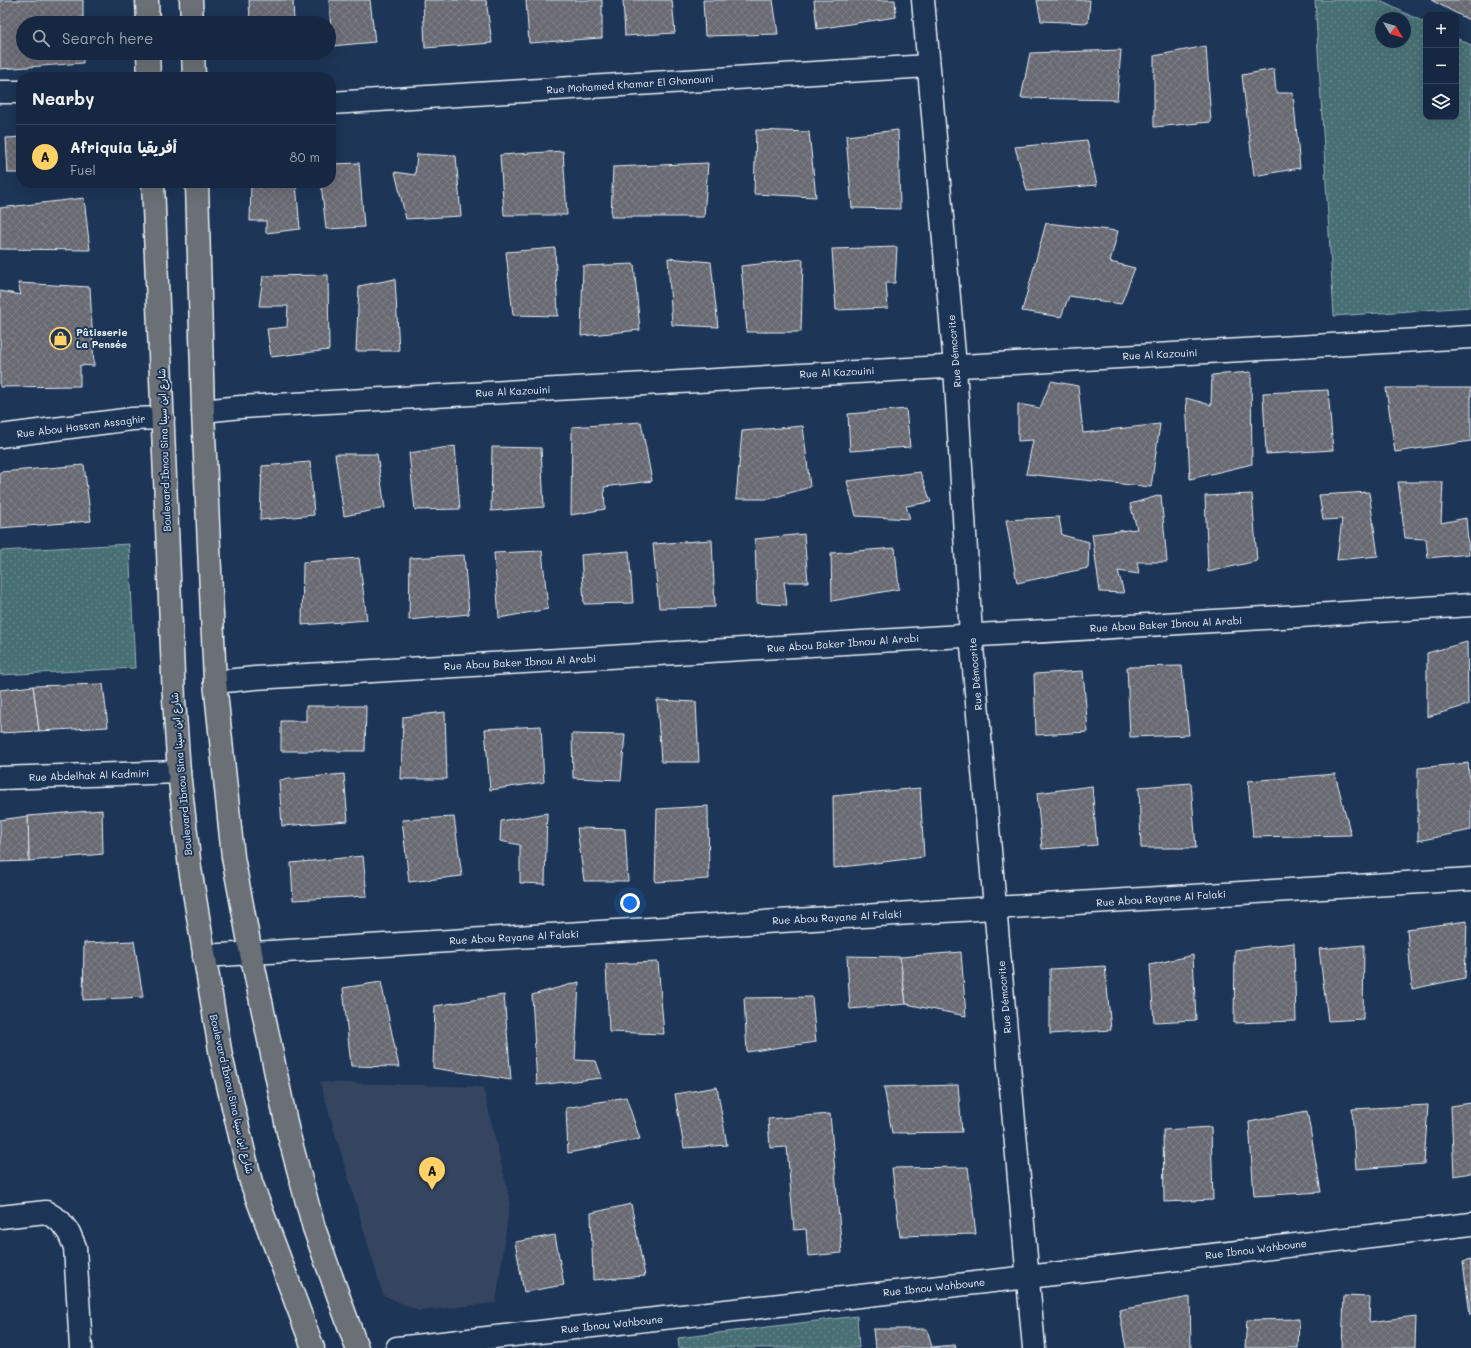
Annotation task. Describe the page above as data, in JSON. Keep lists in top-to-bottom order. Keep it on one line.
{"streets":{"main road":["Boulevard Ibnou Sina شارع ابن سينا"],"street":["Rue Mohamed Khamar El Ghanouni","Rue Démocrite","Rue Al Kazouini","Rue Abou Hassan Assaghir","Rue Abou Baker Ibnou Al Arabi","Rue Abdelhak Al Kadmiri","Rue Abou Rayane Al Falaki","Rue Ibnou Wahboune"]},"crossings":[["Rue Mohamed Khamar El Ghanouni","Rue Démocrite"],["Rue Démocrite","Rue Al Kazouini"],["Rue Démocrite","Rue Abou Baker Ibnou Al Arabi"],["Rue Démocrite","Rue Abou Rayane Al Falaki"],["Rue Démocrite","Rue Ibnou Wahboune"],["Rue Abou Hassan Assaghir","Boulevard Ibnou Sina شارع ابن سينا"],["Boulevard Ibnou Sina شارع ابن سينا","Rue Abdelhak Al Kadmiri"],["Boulevard Ibnou Sina شارع ابن سينا","Rue Abou Rayane Al Falaki"]],"places":{"shop":["Pâtisserie La Pensée"]},"north":"bottom right","page":{"map_buttons":["+","−"],"search":"Search here","heading":"Nearby","list":[{"mark":"A","name":"Afriquia أفريقيا","note":"Fuel","value":"80 m"}],"pins":"A"}}
